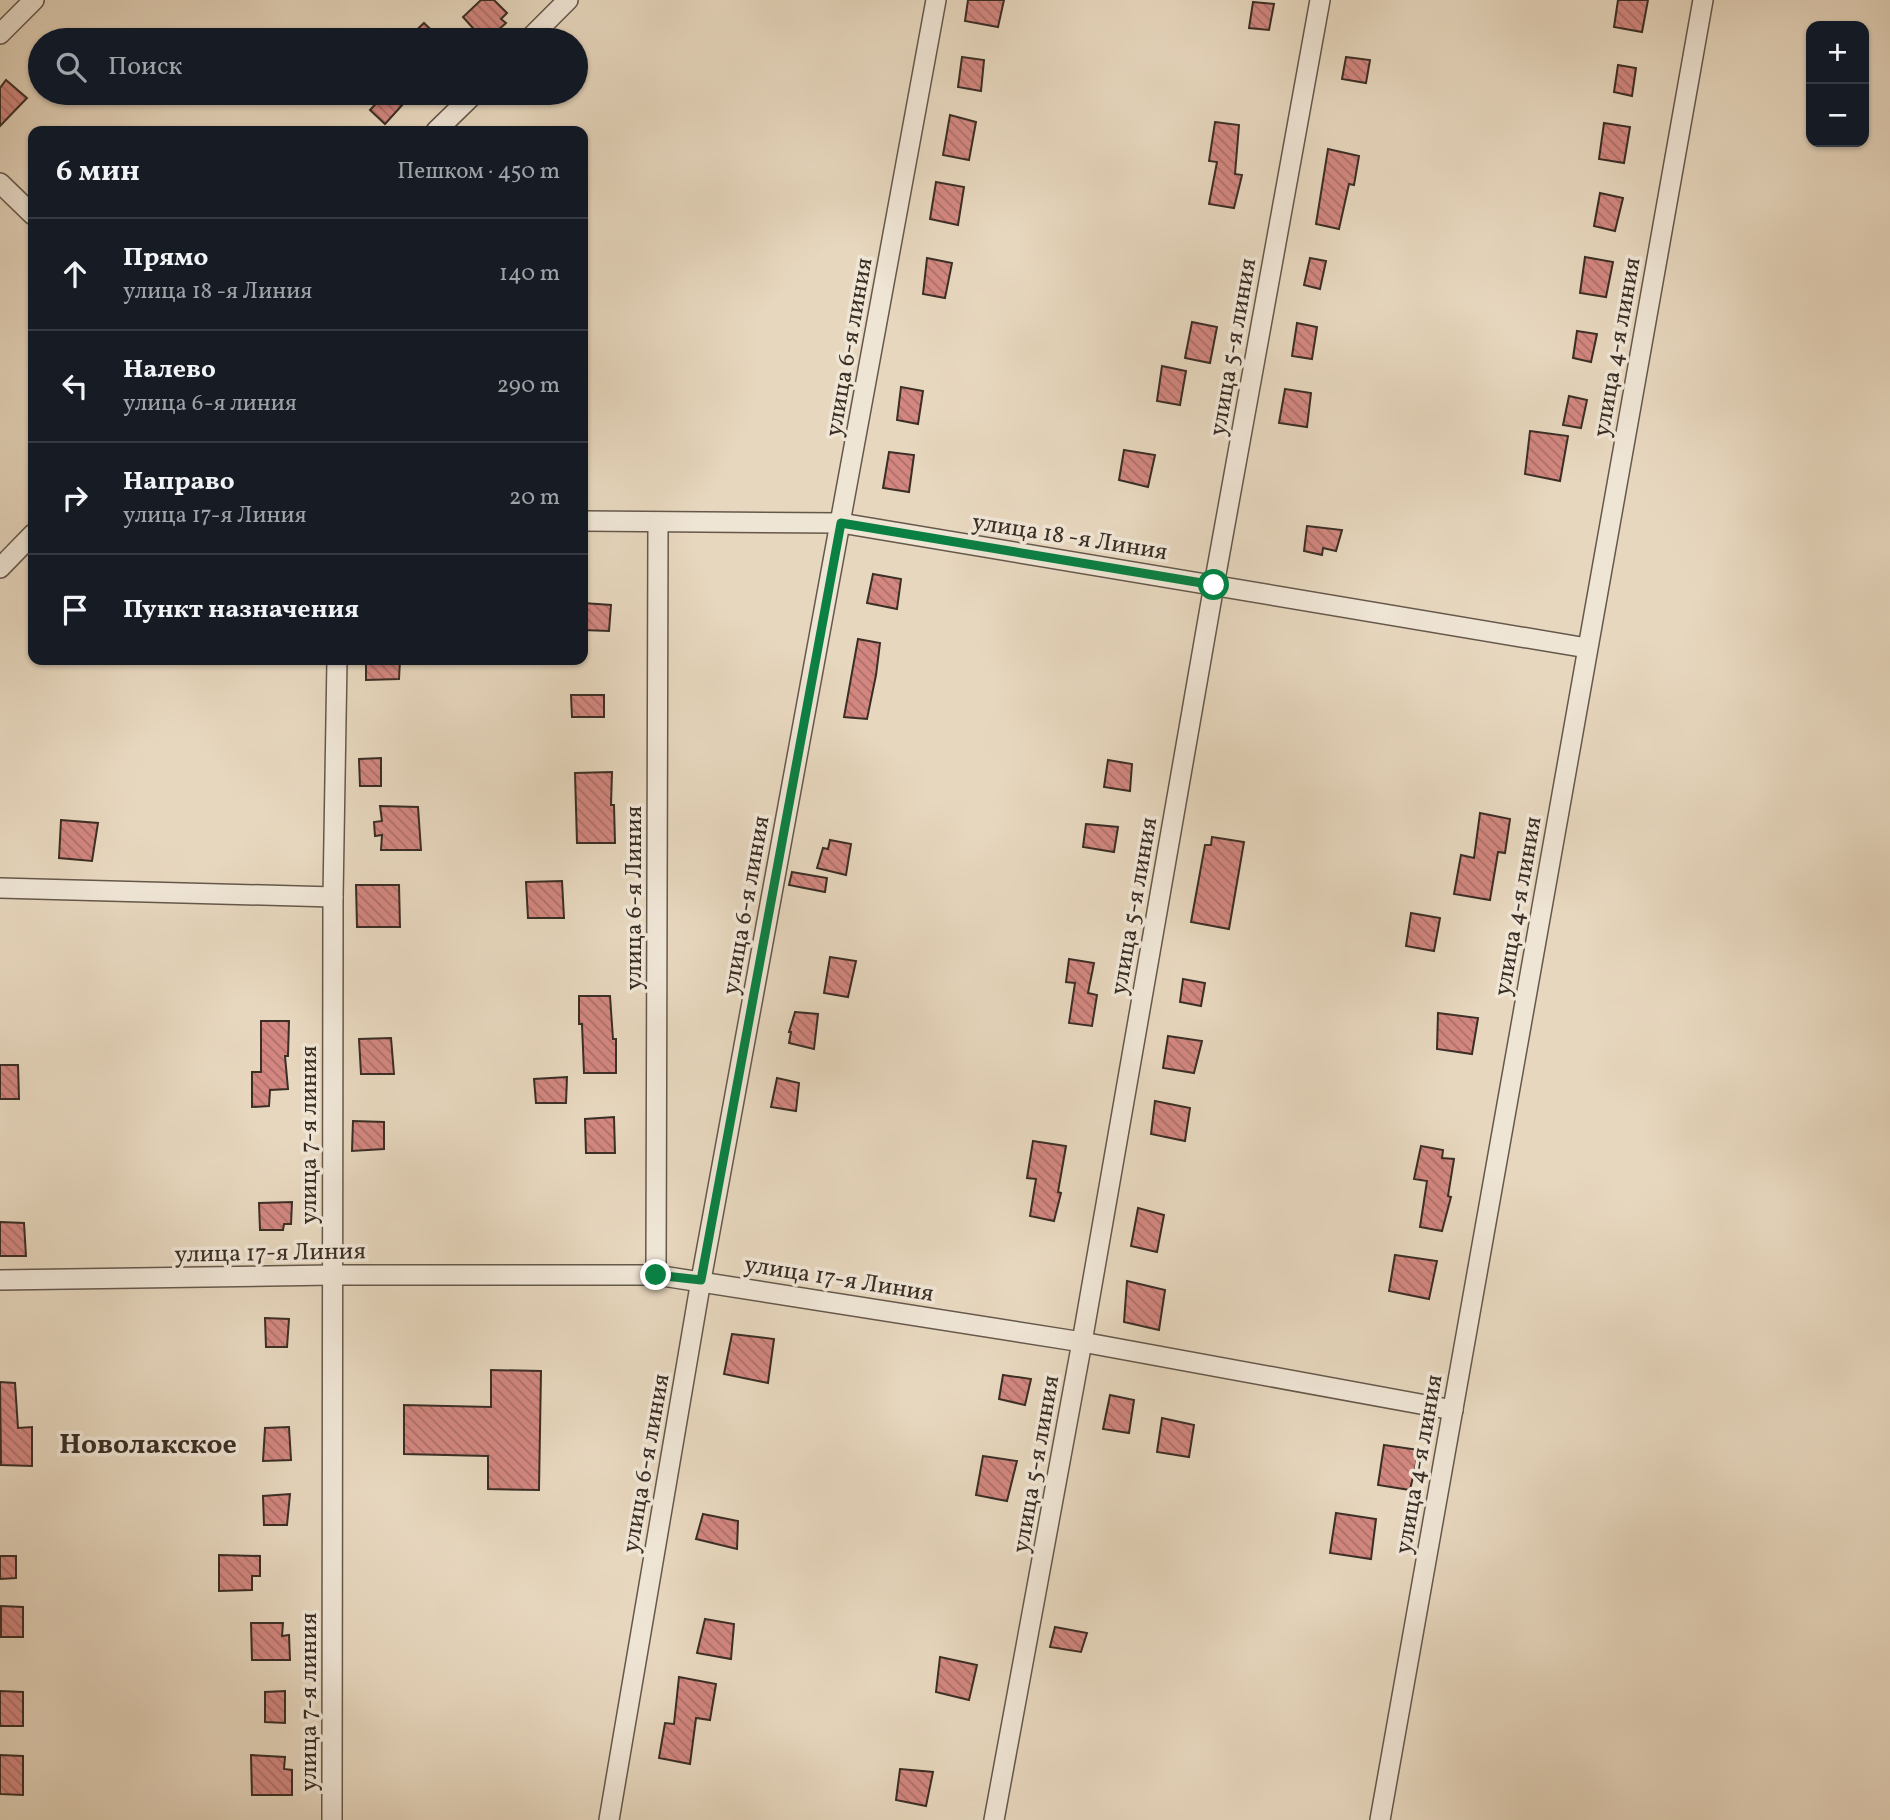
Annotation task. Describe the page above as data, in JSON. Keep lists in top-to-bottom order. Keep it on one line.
{"streets":{"street":["улица 6-я линия","улица 5-я линия","улица 4-я линия","улица 18 -я Линия","улица 6-я Линия","улица 7-я линия","улица 17-я Линия"]},"crossings":[["улица 6-я линия","улица 18 -я Линия"],["улица 6-я линия","улица 17-я Линия"],["улица 5-я линия","улица 18 -я Линия"],["улица 5-я линия","улица 17-я Линия"],["улица 4-я линия","улица 18 -я Линия"],["улица 4-я линия","улица 17-я Линия"],["улица 18 -я Линия","улица 6-я Линия"],["улица 6-я Линия","улица 17-я Линия"],["улица 7-я линия","улица 17-я Линия"]],"districts":["Новолакское"],"page":{"map_buttons":["+","−"],"search":"Поиск","heading":["6 мин","Пешком · 450 m"],"list":[["Прямо","улица 18 -я Линия","140 m"],["Налево","улица 6-я линия","290 m"],["Направо","улица 17-я Линия","20 m"],"Пункт назначения"]}}
